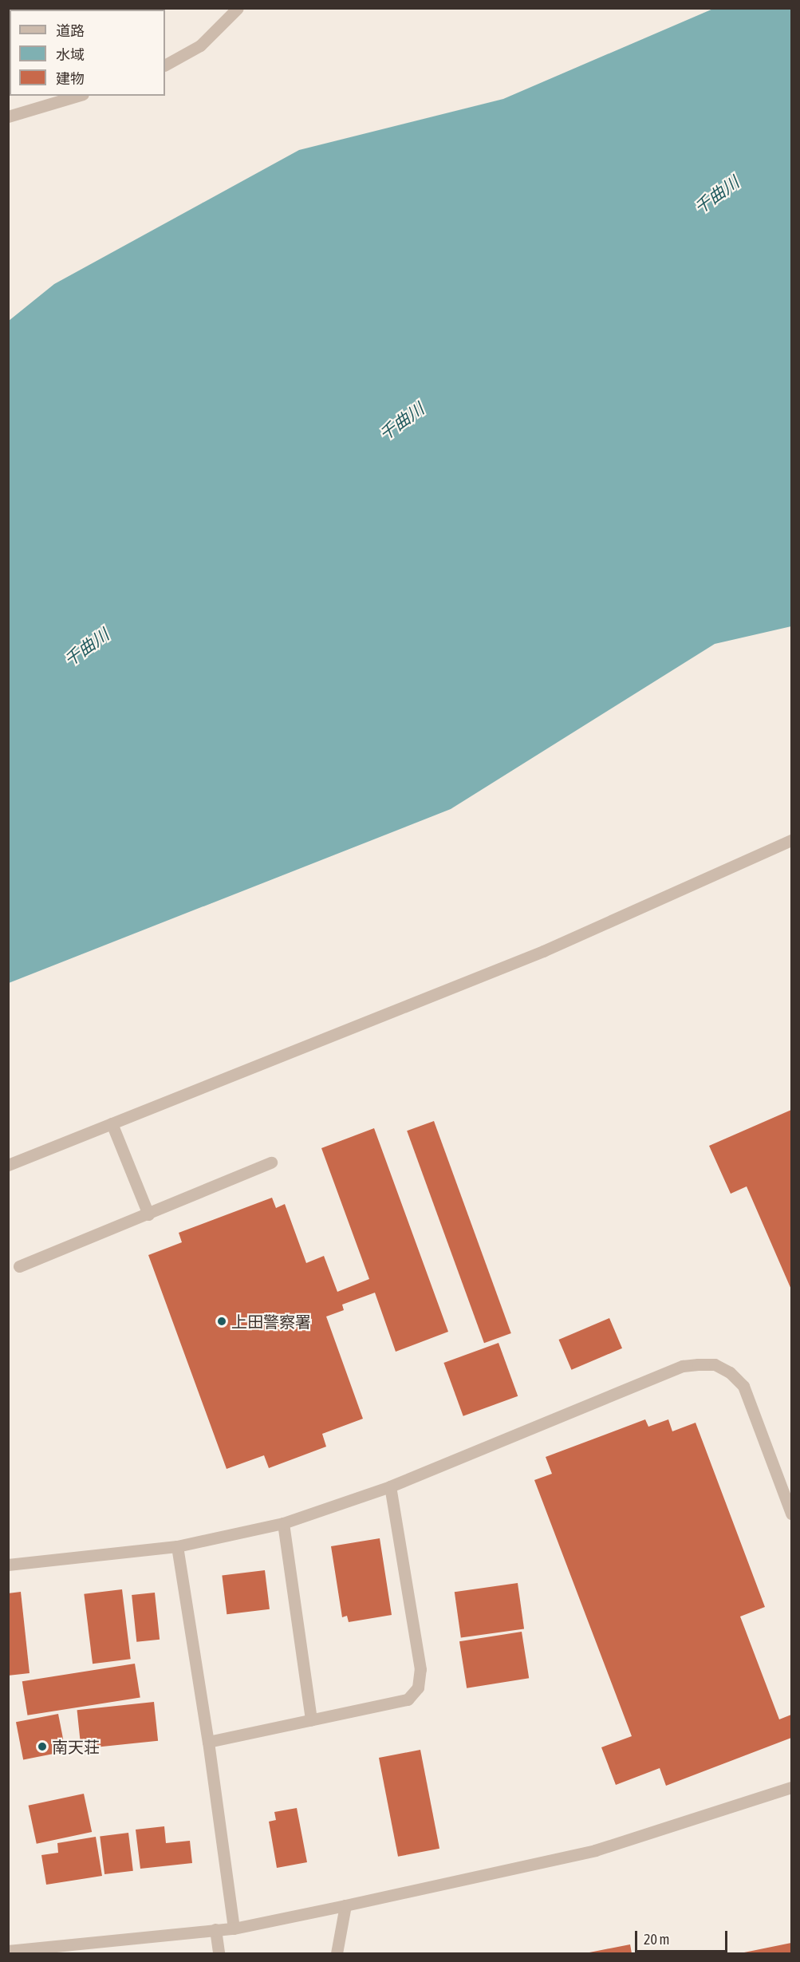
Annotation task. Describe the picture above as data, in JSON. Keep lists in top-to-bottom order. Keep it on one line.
{"water":["千曲川"],"places":["上田警察署","南天荘"],"legend":["道路","水域","建物"],"scale_bar":"20 m"}
